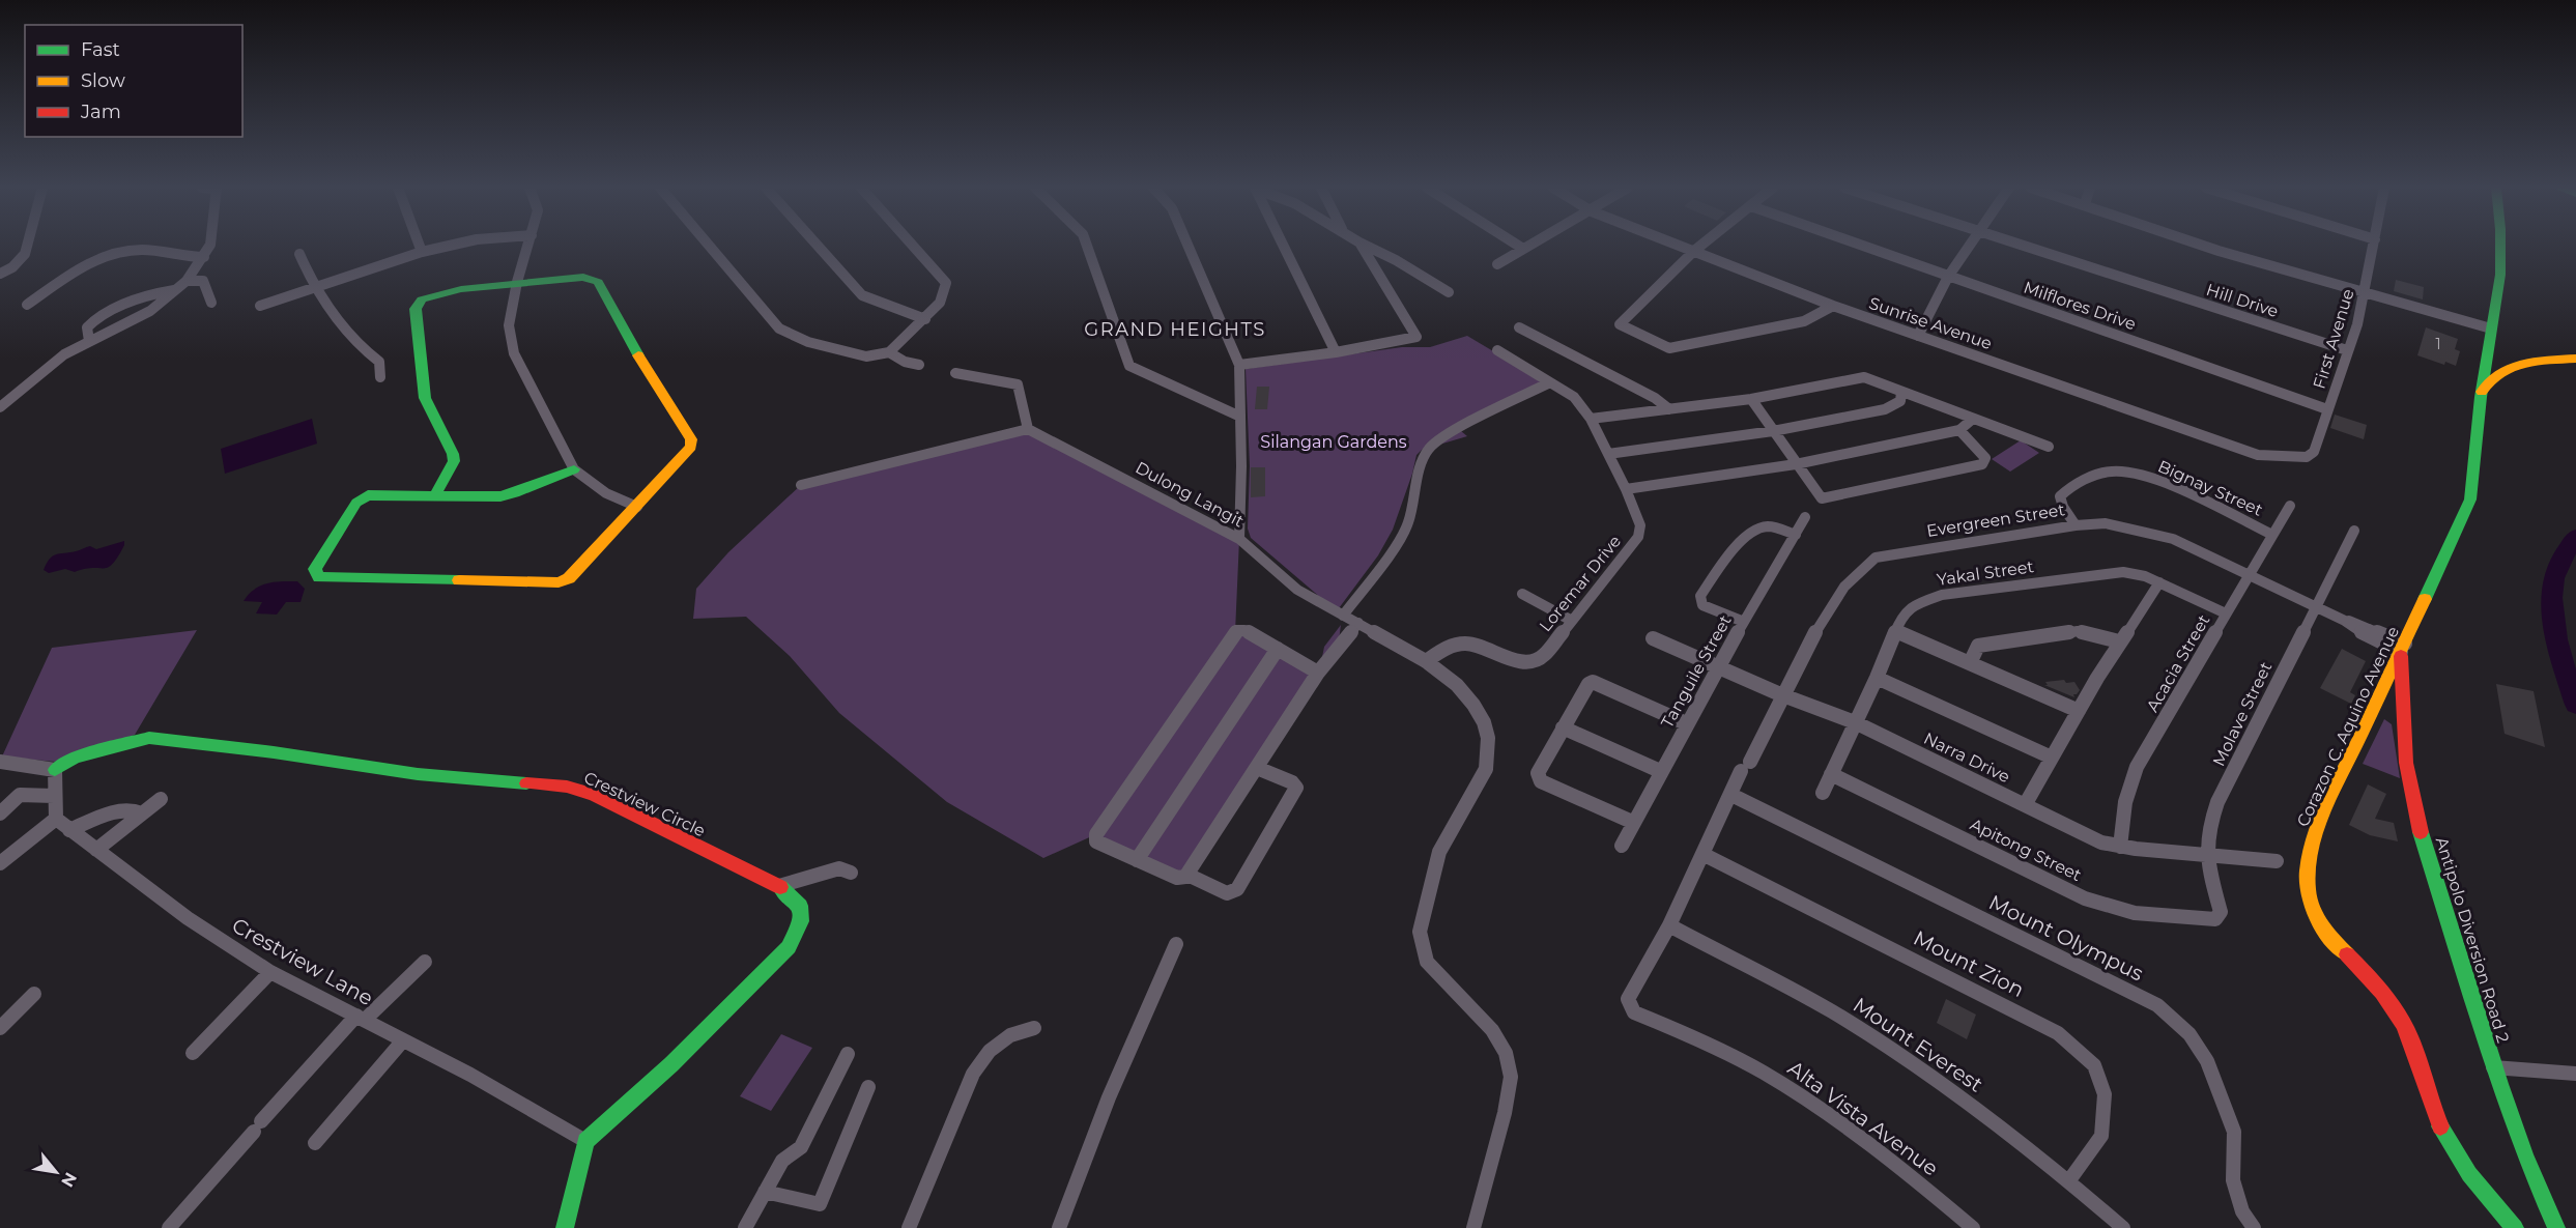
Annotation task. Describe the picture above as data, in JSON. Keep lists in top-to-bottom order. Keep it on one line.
{"streets":{"street":["Hill Drive","Milflores Drive","Sunrise Avenue","First Avenue","Bignay Street","Dulong Langit","Evergreen Street","Yakal Street","Loremar Drive","Acacia Street","Tanguile Street","Molave Street","Corazon C. Aquino Avenue","Narra Drive","Crestview Circle","Apitong Street","Mount Olympus","Antipolo Diversion Road 2","Crestview Lane","Mount Zion","Mount Everest","Alta Vista Avenue"]},"crossings":[["Hill Drive","First Avenue"],["Milflores Drive","First Avenue"],["Sunrise Avenue","First Avenue"],["Bignay Street","Evergreen Street"],["Bignay Street","Acacia Street"],["Dulong Langit","Loremar Drive"],["Evergreen Street","Acacia Street"],["Evergreen Street","Molave Street"],["Evergreen Street","Corazon C. Aquino Avenue"],["Evergreen Street","Narra Drive"],["Evergreen Street","Mount Olympus"],["Evergreen Street","Antipolo Diversion Road 2"],["Evergreen Street","Mount Zion"],["Evergreen Street","Mount Everest"],["Evergreen Street","Alta Vista Avenue"],["Yakal Street","Acacia Street"],["Yakal Street","Narra Drive"],["Yakal Street","Apitong Street"],["Acacia Street","Narra Drive"],["Tanguile Street","Narra Drive"],["Molave Street","Narra Drive"],["Molave Street","Apitong Street"],["Corazon C. Aquino Avenue","Antipolo Diversion Road 2"],["Crestview Circle","Crestview Lane"],["Mount Zion","Mount Everest"]],"districts":["GRAND HEIGHTS"],"parks":["Silangan Gardens"],"house_numbers":["1"],"legend":["Fast","Slow","Jam"],"north":"bottom right"}
